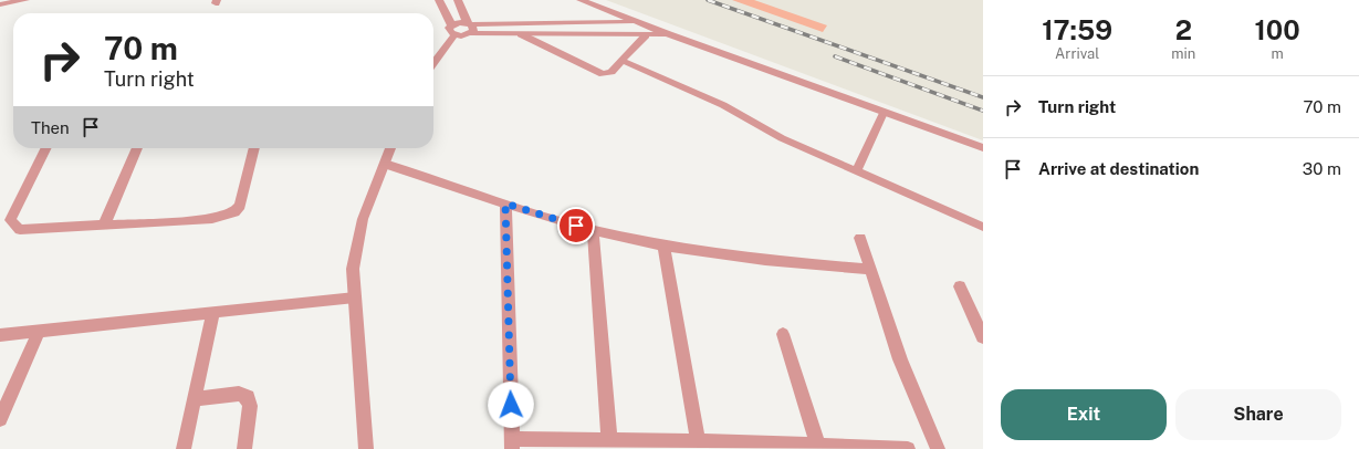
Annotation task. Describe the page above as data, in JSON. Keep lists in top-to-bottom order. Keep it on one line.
{"page":{"eta":["17:59","Arrival","2","min","100","m"],"turn":["70 m","Turn right"],"list":[{"name":"Turn right","value":"70 m"},{"name":"Arrive at destination","value":"30 m"}],"then":"Then","buttons":["Exit","Share"]}}
